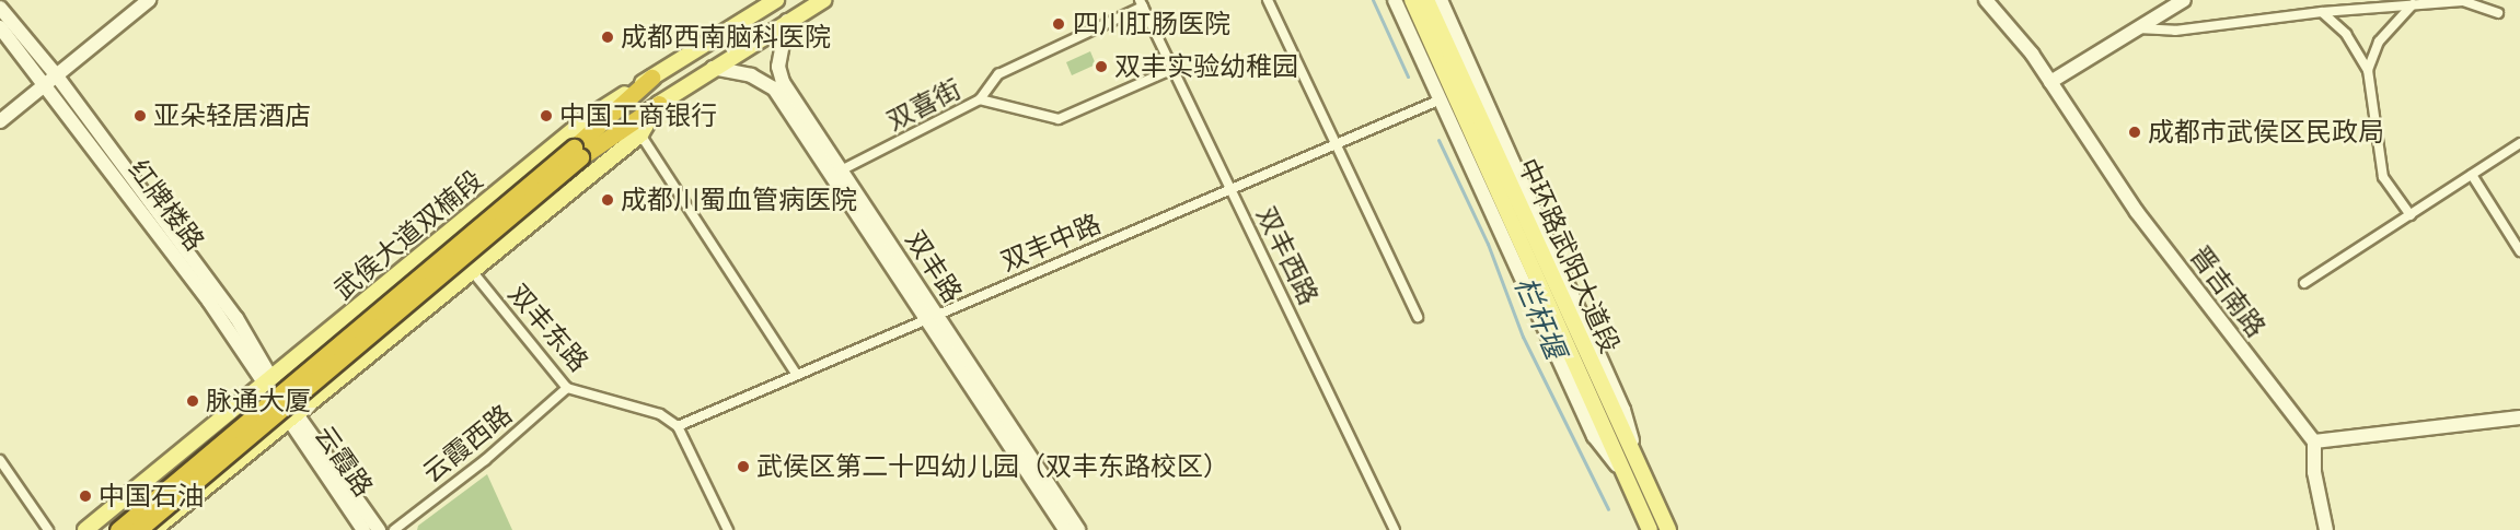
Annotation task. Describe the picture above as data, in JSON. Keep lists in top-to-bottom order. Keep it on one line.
{"streets":{"main road":["武侯大道双楠段","中环路武阳大道段"],"street":["双喜街","红牌楼路","双丰中路","双丰西路","双丰路","晋吉南路","双丰东路","云霞西路","云霞路"]},"crossings":[["双喜街","双丰西路"],["双喜街","双丰路"],["红牌楼路","武侯大道双楠段"],["红牌楼路","云霞路"],["双丰中路","双丰西路"],["双丰中路","双丰路"],["双丰中路","双丰东路"],["双丰东路","云霞西路"]],"water":["栏杆堰"],"places":["四川肛肠医院","成都西南脑科医院","双丰实验幼稚园","亚朵轻居酒店","中国工商银行","成都市武侯区民政局","成都川蜀血管病医院","脉通大厦","武侯区第二十四幼儿园（双丰东路校区）","中国石油"]}
